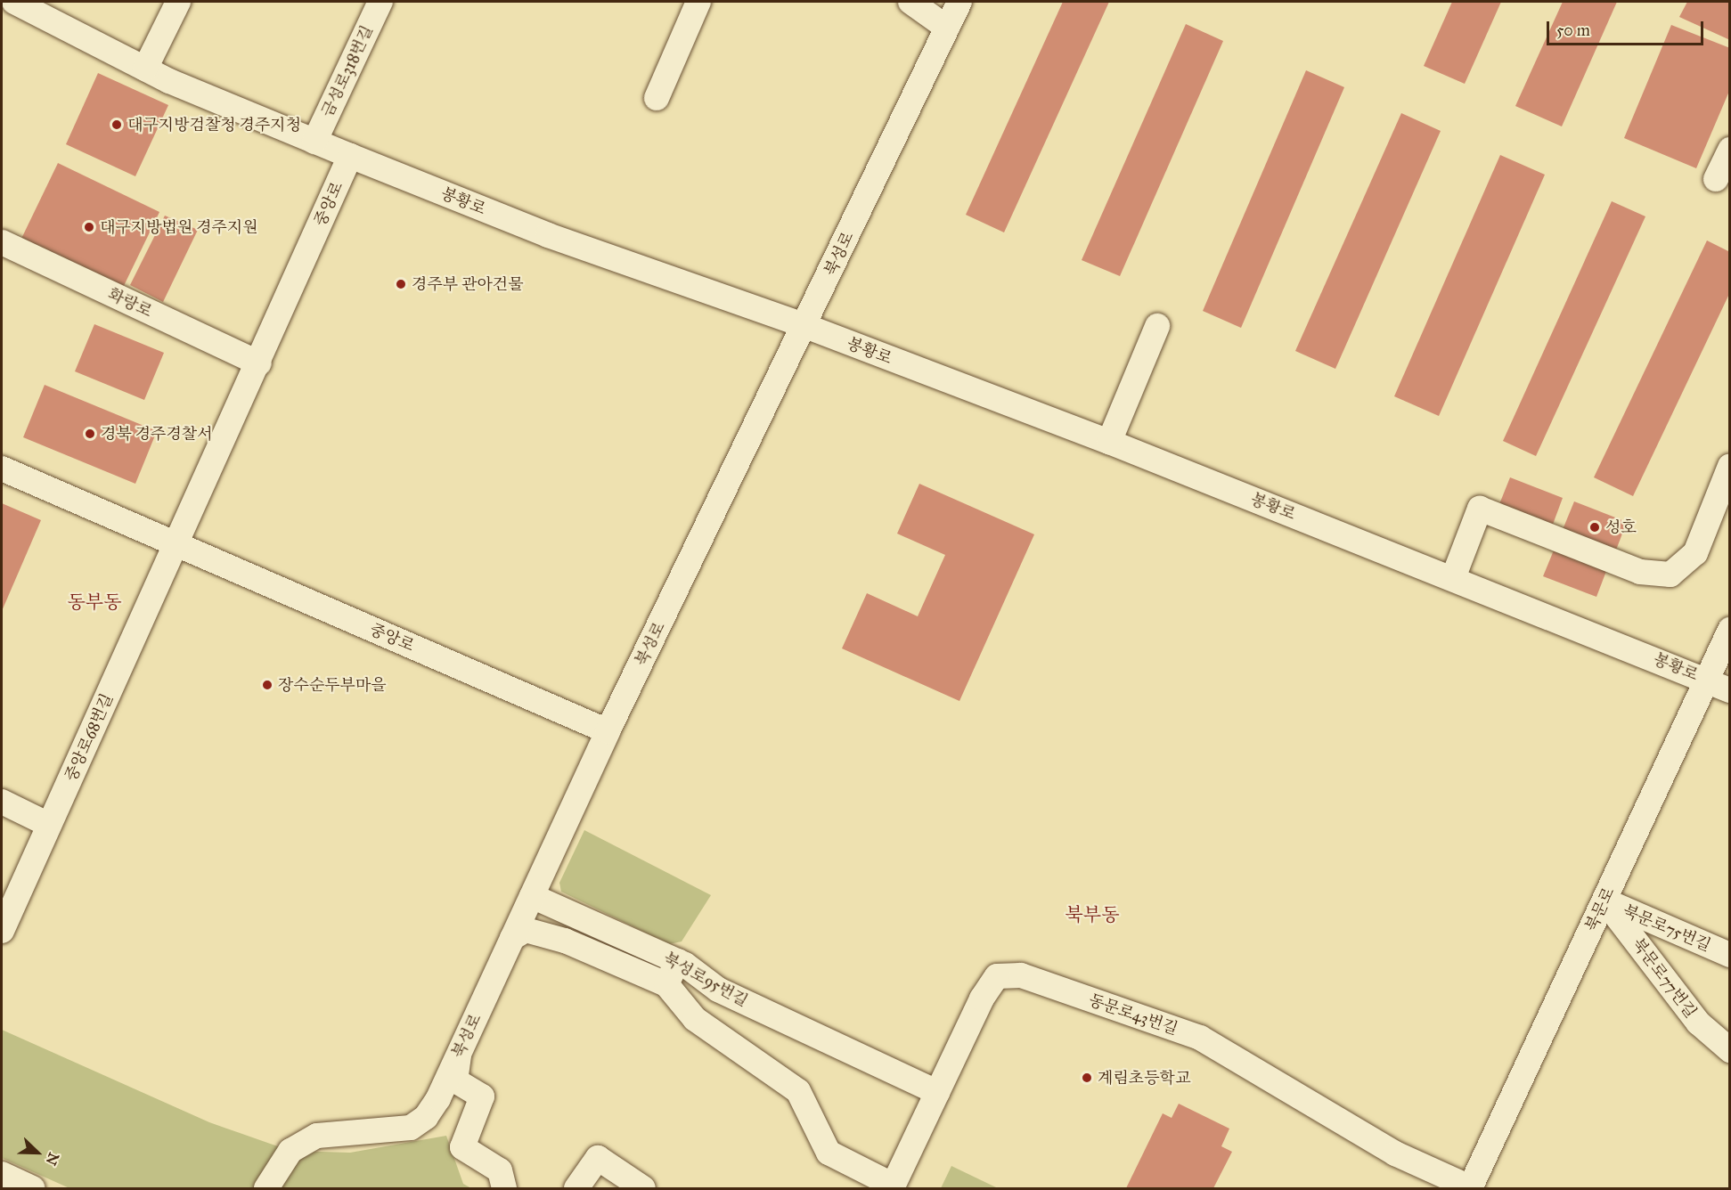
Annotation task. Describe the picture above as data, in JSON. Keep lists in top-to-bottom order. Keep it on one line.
{"streets":{"street":["금성로318번길","봉황로","중앙로","북성로","화랑로","중앙로68번길","북문로","북문로75번길","북문로77번길","북성로95번길","동문로43번길"]},"crossings":[["금성로318번길","봉황로"],["봉황로","중앙로"],["봉황로","북성로"],["봉황로","북문로"],["중앙로","북성로"],["중앙로","화랑로"],["중앙로","중앙로68번길"],["북성로","북성로95번길"],["북문로","북문로75번길"],["북문로","북문로77번길"],["북문로","동문로43번길"],["북문로75번길","북문로77번길"],["북성로95번길","동문로43번길"]],"districts":["동부동","북부동"],"places":["대구지방검찰청 경주지청","대구지방법원 경주지원","경주부 관아건물","경북 경주경찰서","성호","장수순두부마을","계림초등학교"],"scale_bar":"50 m","north":"bottom right"}
